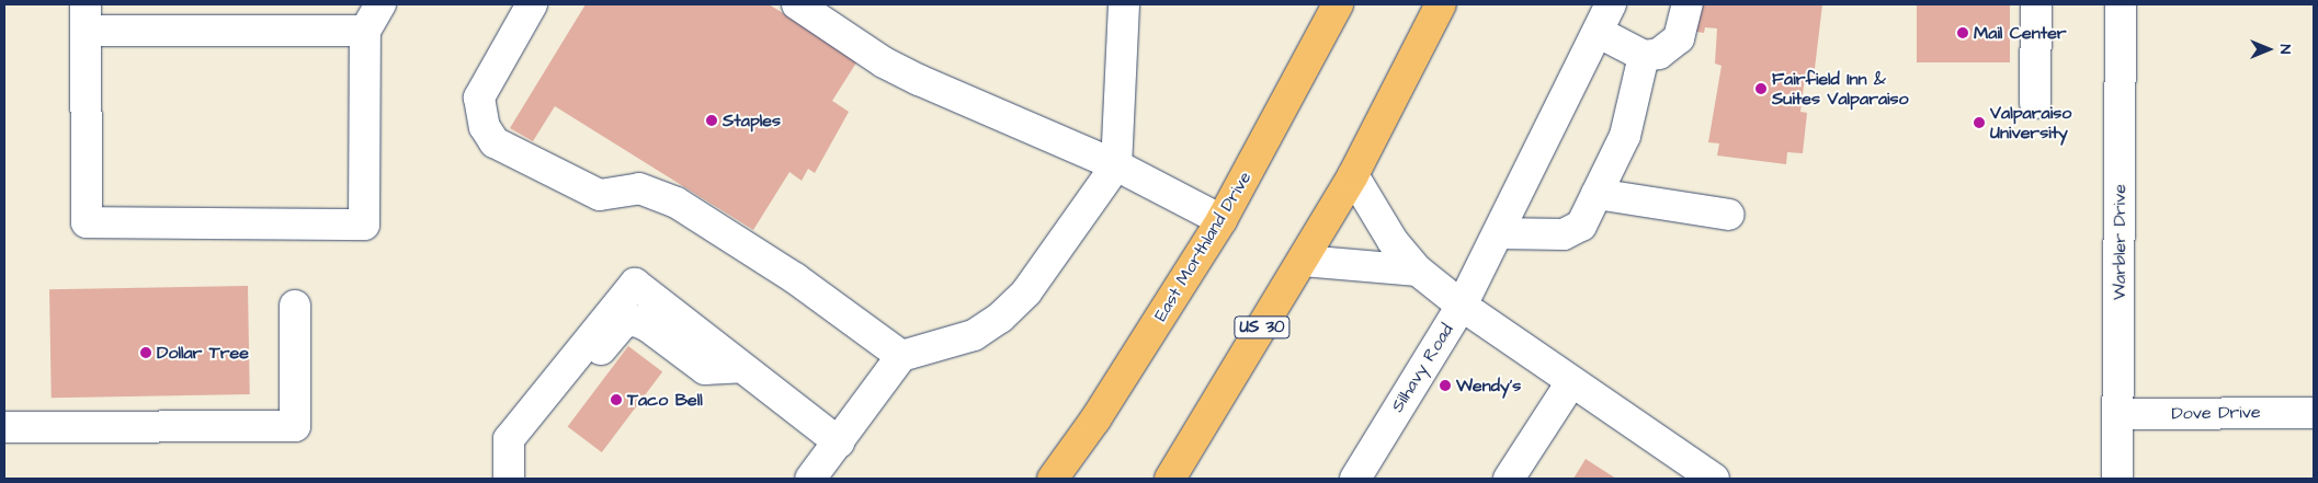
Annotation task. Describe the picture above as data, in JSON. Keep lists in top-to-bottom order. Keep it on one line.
{"streets":{"highway":["East Morthland Drive","US 30"],"street":["Warbler Drive","Silhavy Road","Dove Drive"]},"crossings":[["Warbler Drive","Dove Drive"],["US 30","Silhavy Road"]],"places":["Mail Center","Fairfield Inn & Suites Valparaiso","Staples","Valparaiso University","Dollar Tree","Wendy's","Taco Bell"],"north":"right"}
